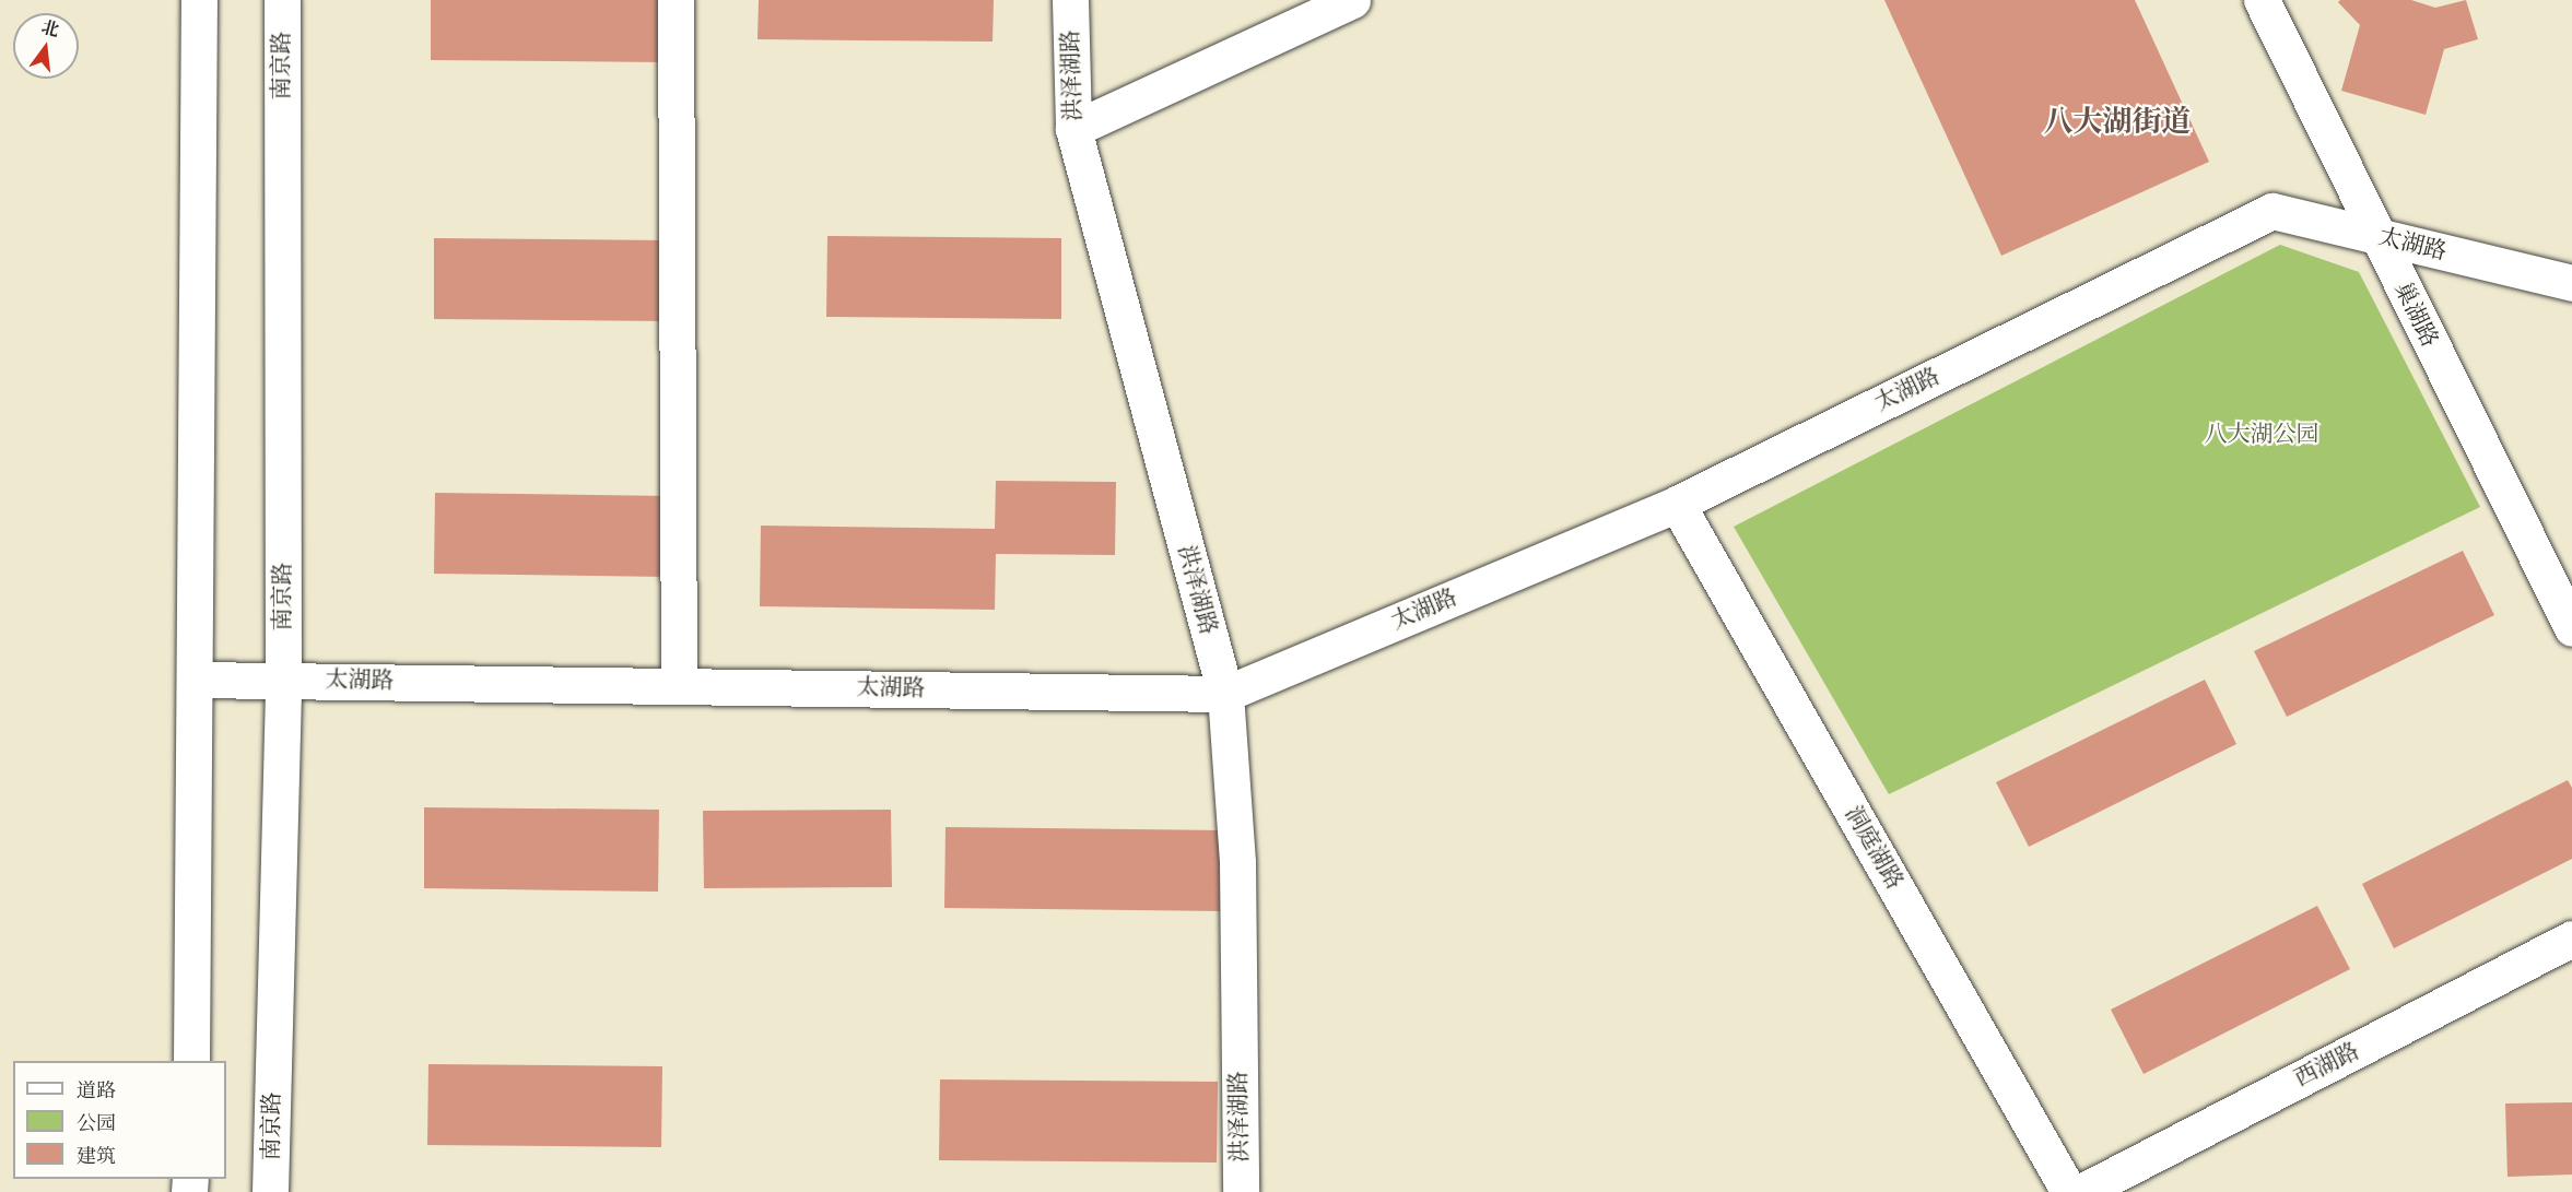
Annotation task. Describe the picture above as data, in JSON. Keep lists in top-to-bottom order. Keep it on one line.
{"streets":{"street":["南京路","洪泽湖路","太湖路","巢湖路","洞庭湖路","西湖路"]},"crossings":[["南京路","太湖路"],["洪泽湖路","太湖路"],["太湖路","巢湖路"],["太湖路","洞庭湖路"]],"districts":["八大湖街道"],"parks":["八大湖公园"],"legend":["道路","公园","建筑"],"north":"top"}
